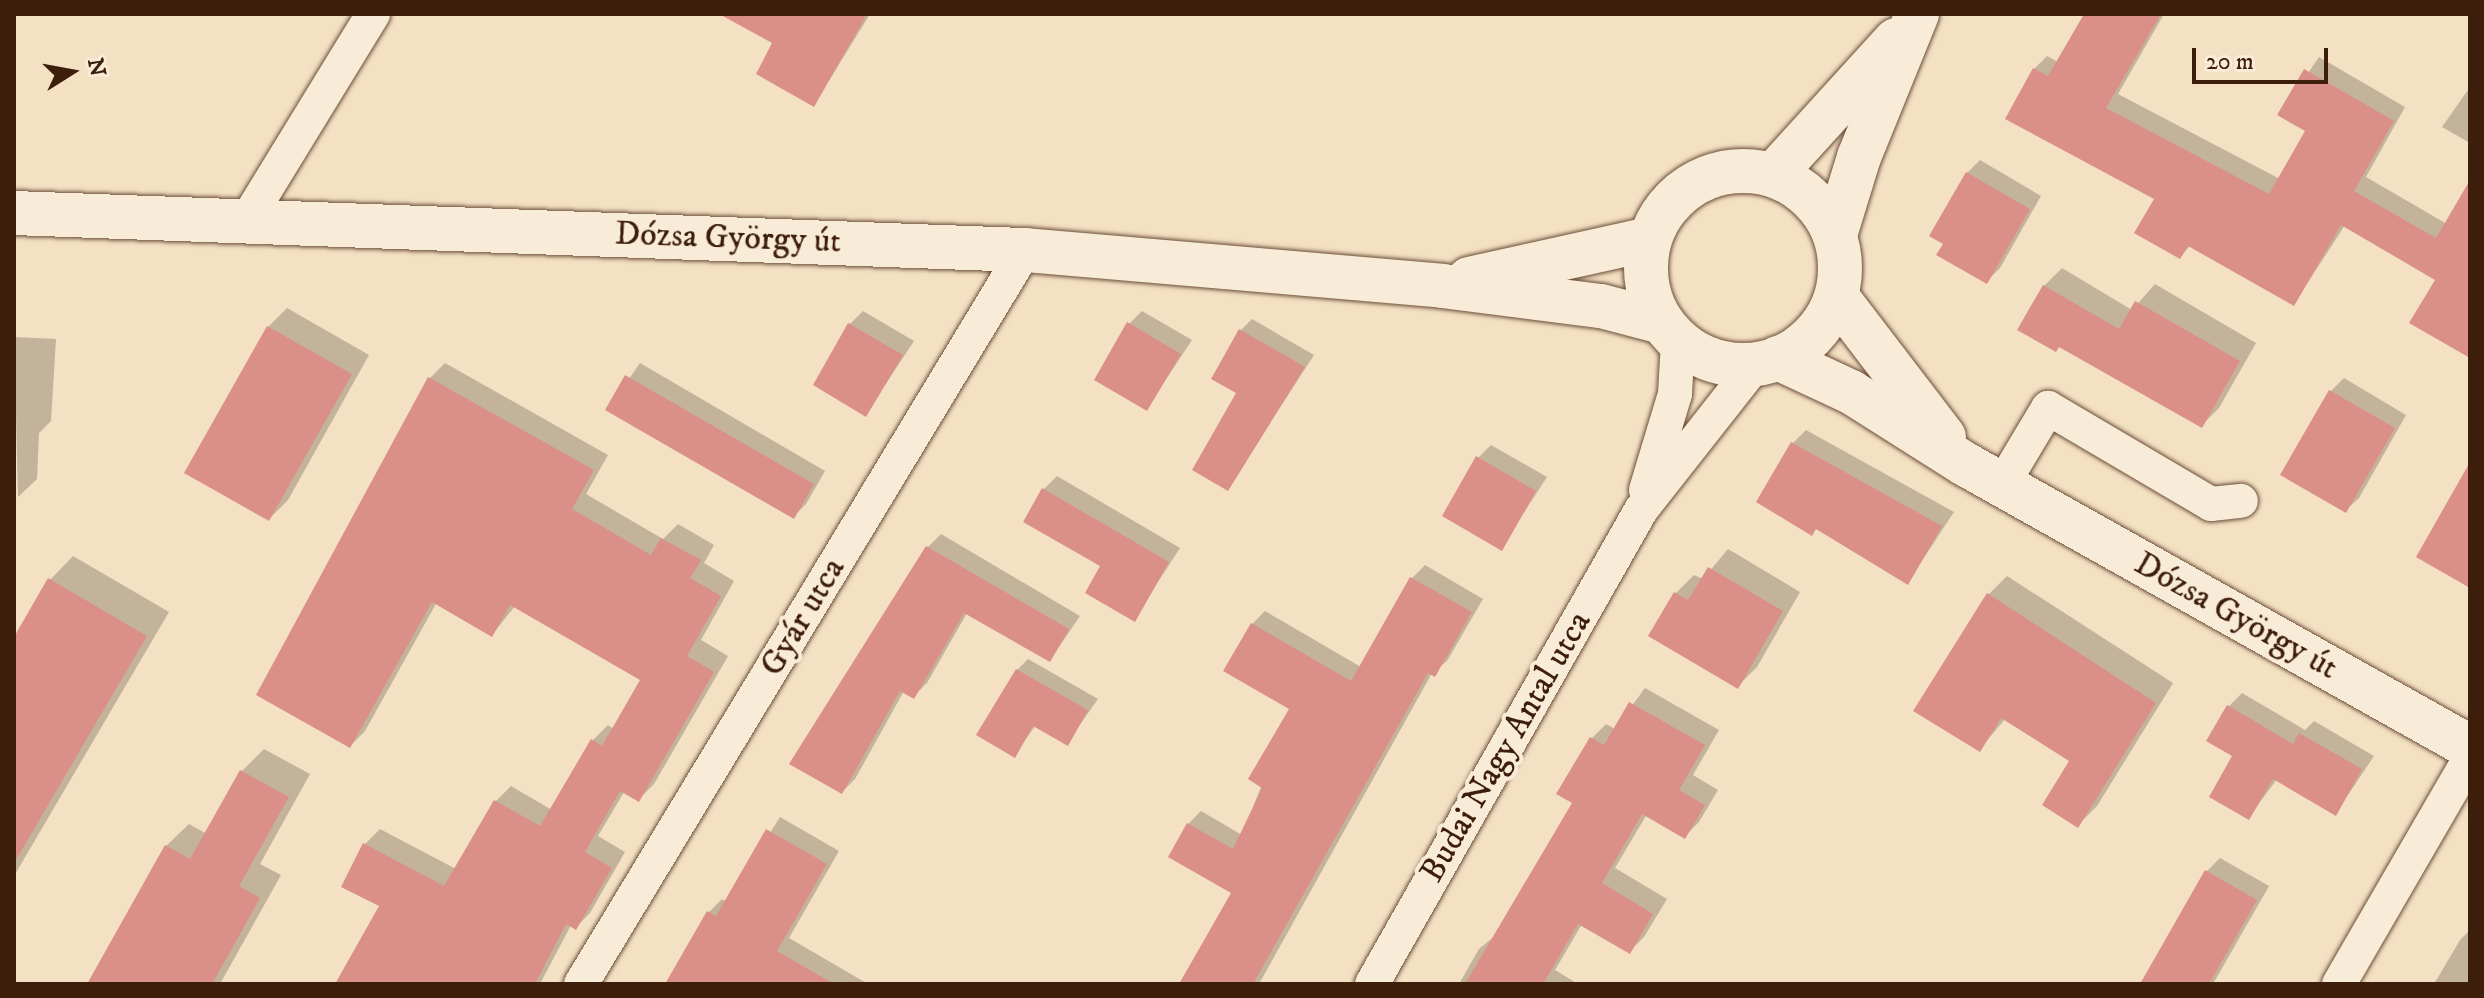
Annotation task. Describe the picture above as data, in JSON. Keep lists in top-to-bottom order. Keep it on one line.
{"streets":{"main road":["Dózsa György út"],"street":["Gyár utca","Budai Nagy Antal utca"]},"crossings":[["Dózsa György út","Gyár utca"],["Dózsa György út","Budai Nagy Antal utca"]],"scale_bar":"20 m","north":"right"}
